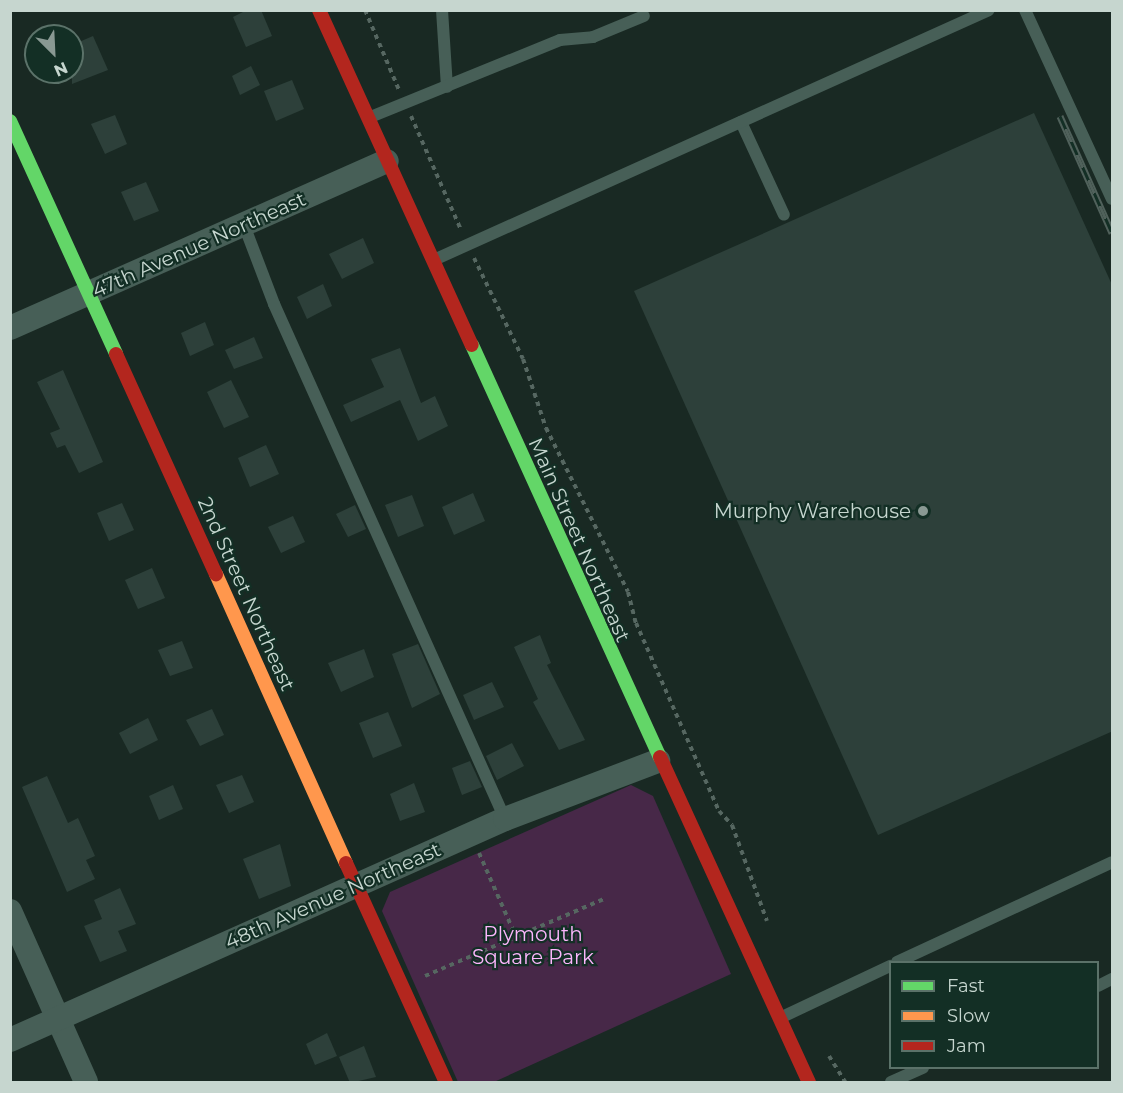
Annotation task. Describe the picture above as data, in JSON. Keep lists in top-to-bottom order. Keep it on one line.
{"streets":{"street":["47th Avenue Northeast","Main Street Northeast","2nd Street Northeast","48th Avenue Northeast"]},"crossings":[["47th Avenue Northeast","Main Street Northeast"],["47th Avenue Northeast","2nd Street Northeast"],["Main Street Northeast","48th Avenue Northeast"],["2nd Street Northeast","48th Avenue Northeast"]],"parks":["Plymouth Square Park"],"places":["Murphy Warehouse"],"legend":["Fast","Slow","Jam"],"north":"bottom right"}
